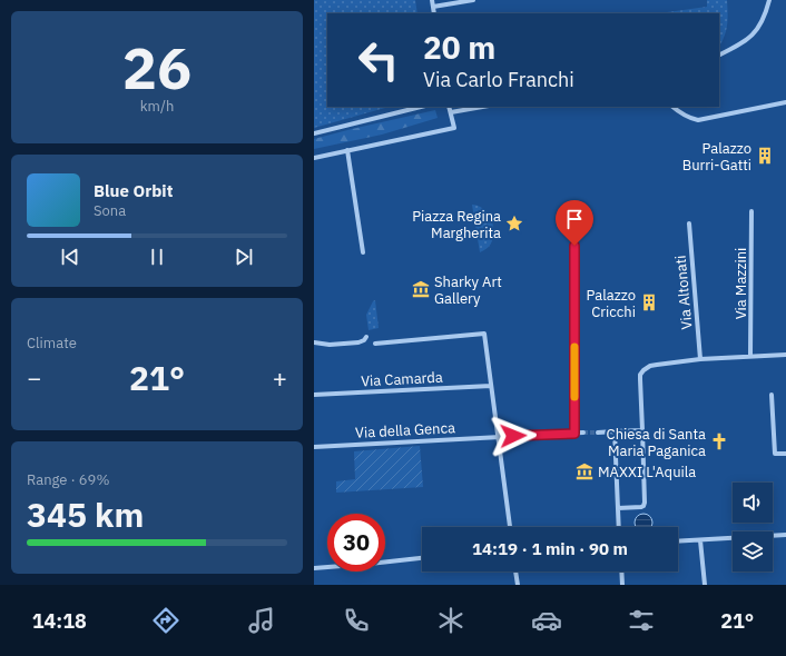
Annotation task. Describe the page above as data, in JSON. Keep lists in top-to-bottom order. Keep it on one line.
{"streets":{"street":["Via Mazzini","Via Altonati","Via Camarda","Via della Genca"]},"places":{"building":["Palazzo Burri-Gatti","Palazzo Cricchi"],"place":["Piazza Regina Margherita"],"museum":["Sharky Art Gallery","MAXXI L'Aquila"],"church":["Chiesa di Santa Maria Paganica"]},"page":{"tile":[["26","km/h"],"Climate",["Range · 69%","345 km"]],"turn":["20 m","Via Carlo Franchi"],"song":["Blue Orbit","Sona"],"heat":["−","21°","+"],"limit":"30","trip":"14:19 · 1 min · 90 m","tabs":["14:18","21°"]}}
